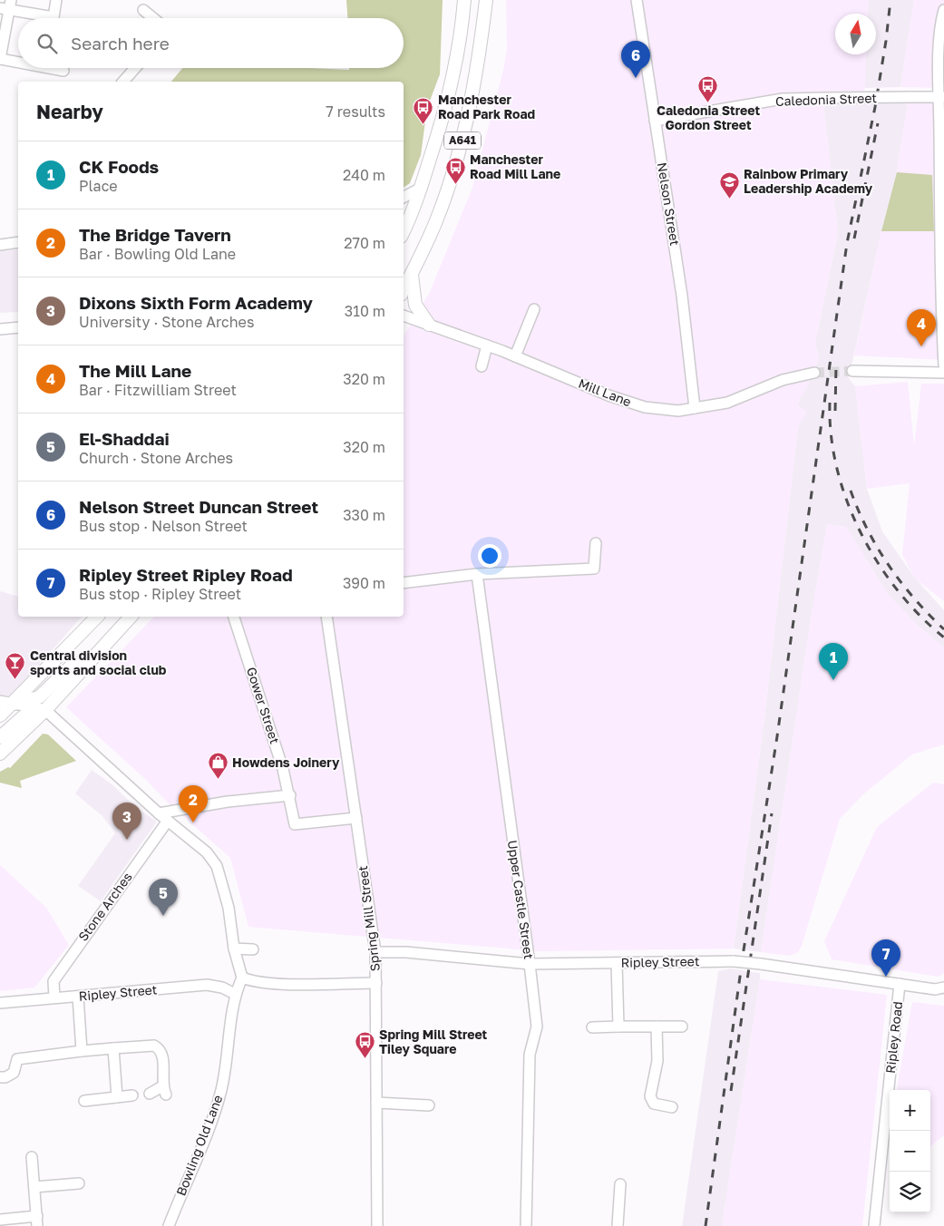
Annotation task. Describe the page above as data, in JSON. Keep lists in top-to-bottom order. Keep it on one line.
{"streets":{"main road":["A641"],"street":["Caledonia Street","Nelson Street","Mill Lane","Gower Street","Upper Castle Street","Stone Arches","Spring Mill Street","Ripley Street","Ripley Road","Bowling Old Lane"]},"crossings":[["Caledonia Street","Nelson Street"],["Nelson Street","Mill Lane"],["Gower Street","Spring Mill Street"],["Upper Castle Street","Ripley Street"],["Stone Arches","Ripley Street"],["Spring Mill Street","Ripley Street"],["Ripley Street","Ripley Road"],["Ripley Street","Bowling Old Lane"]],"places":{"bus stop":["Caledonia Street Gordon Street","Manchester Road Park Road","Manchester Road Mill Lane","Spring Mill Street Tiley Square"],"school or university":["Rainbow Primary Leadership Academy"],"bar":["Central division sports and social club"],"shop":["Howdens Joinery"]},"north":"top","page":{"search":"Search here","pins":["6","4","1","2","3","5","7"],"heading":["Nearby","7 results"],"list":[{"mark":"1","name":"CK Foods","note":"Place","value":"240 m"},{"mark":"2","name":"The Bridge Tavern","note":"Bar · Bowling Old Lane","value":"270 m"},{"mark":"3","name":"Dixons Sixth Form Academy","note":"University · Stone Arches","value":"310 m"},{"mark":"4","name":"The Mill Lane","note":"Bar · Fitzwilliam Street","value":"320 m"},{"mark":"5","name":"El-Shaddai","note":"Church · Stone Arches","value":"320 m"},{"mark":"6","name":"Nelson Street Duncan Street","note":"Bus stop · Nelson Street","value":"330 m"},{"mark":"7","name":"Ripley Street Ripley Road","note":"Bus stop · Ripley Street","value":"390 m"}],"map_buttons":["+","−"]}}
